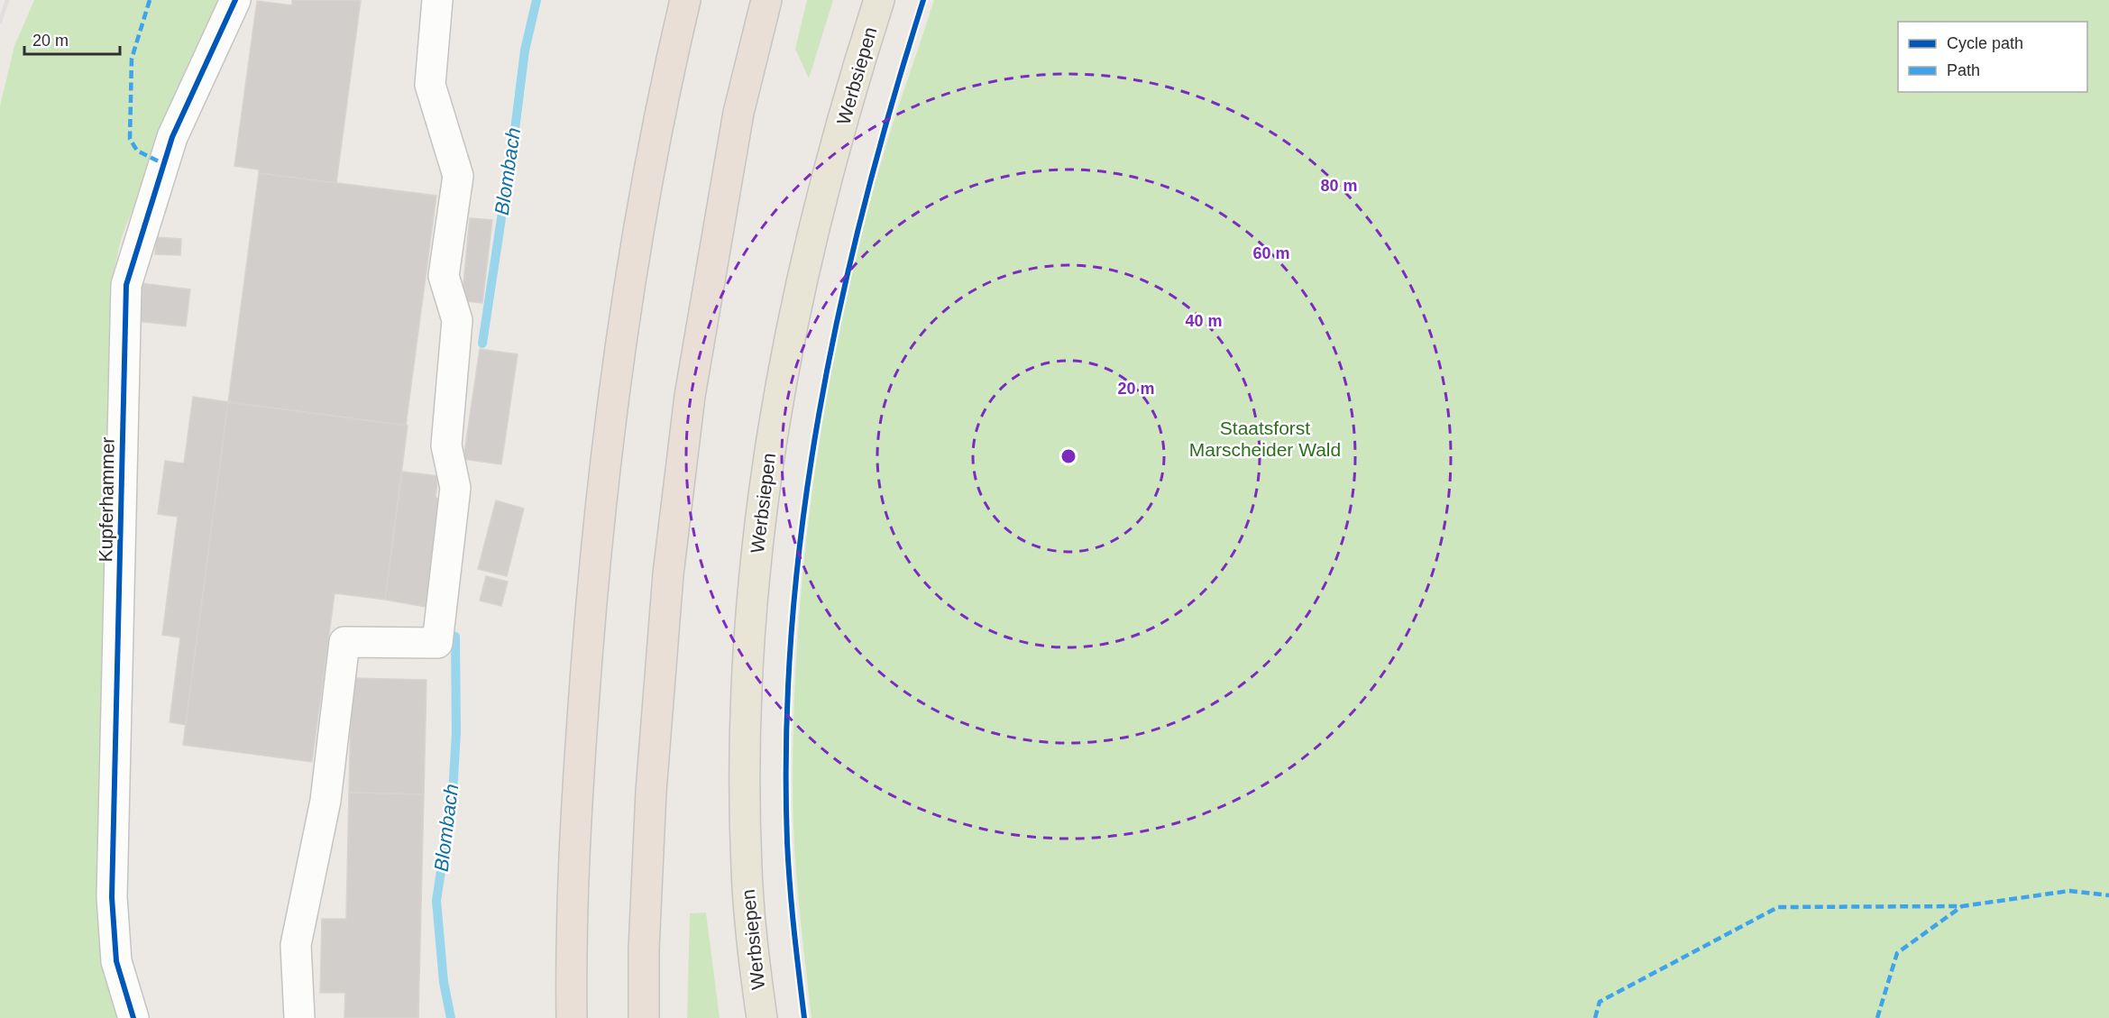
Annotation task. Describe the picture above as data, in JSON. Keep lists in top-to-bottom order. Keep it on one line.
{"streets":{"main road":["Werbsiepen"],"street":["Kupferhammer"]},"water":["Blombach"],"parks":["Staatsforst Marscheider Wald"],"legend":["Cycle path","Path"],"scale_bar":"20 m","rings":["80 m","60 m","40 m","20 m"]}
